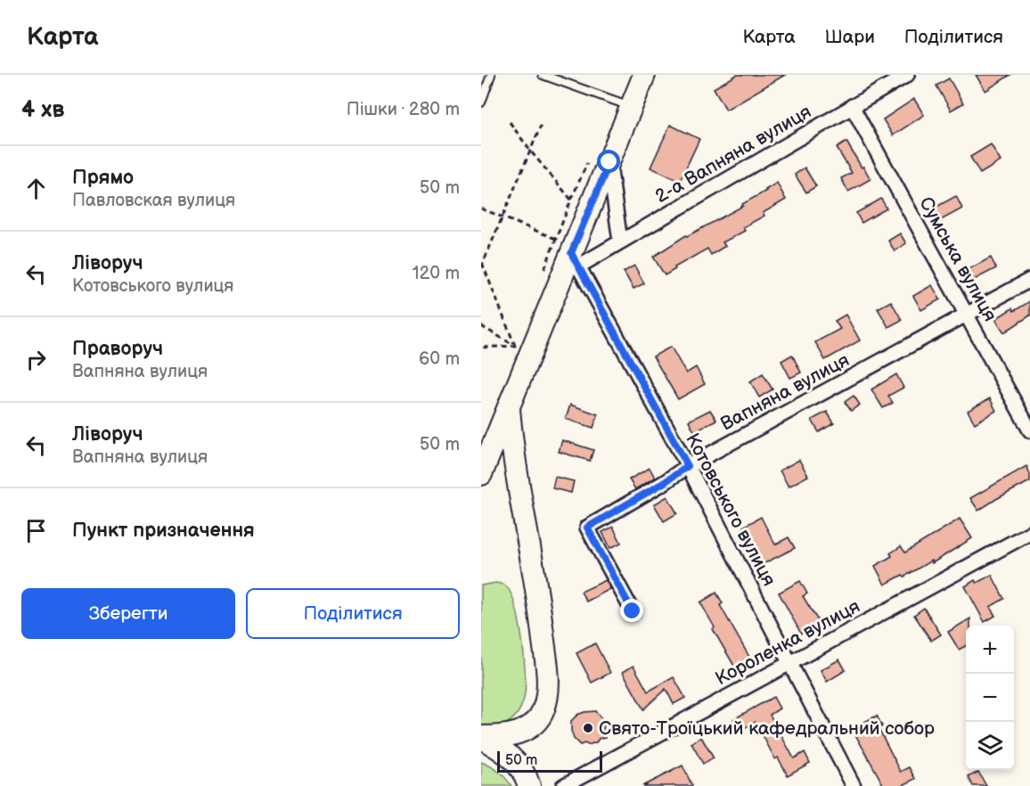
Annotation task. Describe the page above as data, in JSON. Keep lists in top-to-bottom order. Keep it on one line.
{"streets":{"street":["2-а Вапняна вулиця","Сумська вулиця","Вапняна вулиця","Котовського вулиця","Короленка вулиця"]},"crossings":[["2-а Вапняна вулиця","Сумська вулиця"],["2-а Вапняна вулиця","Котовського вулиця"],["Сумська вулиця","Вапняна вулиця"],["Вапняна вулиця","Котовського вулиця"],["Котовського вулиця","Короленка вулиця"]],"places":["Свято-Троїцький кафедральний собор"],"scale_bar":"50 m","page":{"header":"Карта","nav":["Карта","Шари","Поділитися"],"heading":["4 хв","Пішки · 280 m"],"list":[["Прямо","Павловская вулиця","50 m"],["Ліворуч","Котовського вулиця","120 m"],["Праворуч","Вапняна вулиця","60 m"],["Ліворуч","Вапняна вулиця","50 m"],"Пункт призначення"],"buttons":["Зберегти","Поділитися"],"map_buttons":["+","−"],"scale":"50 m"}}
